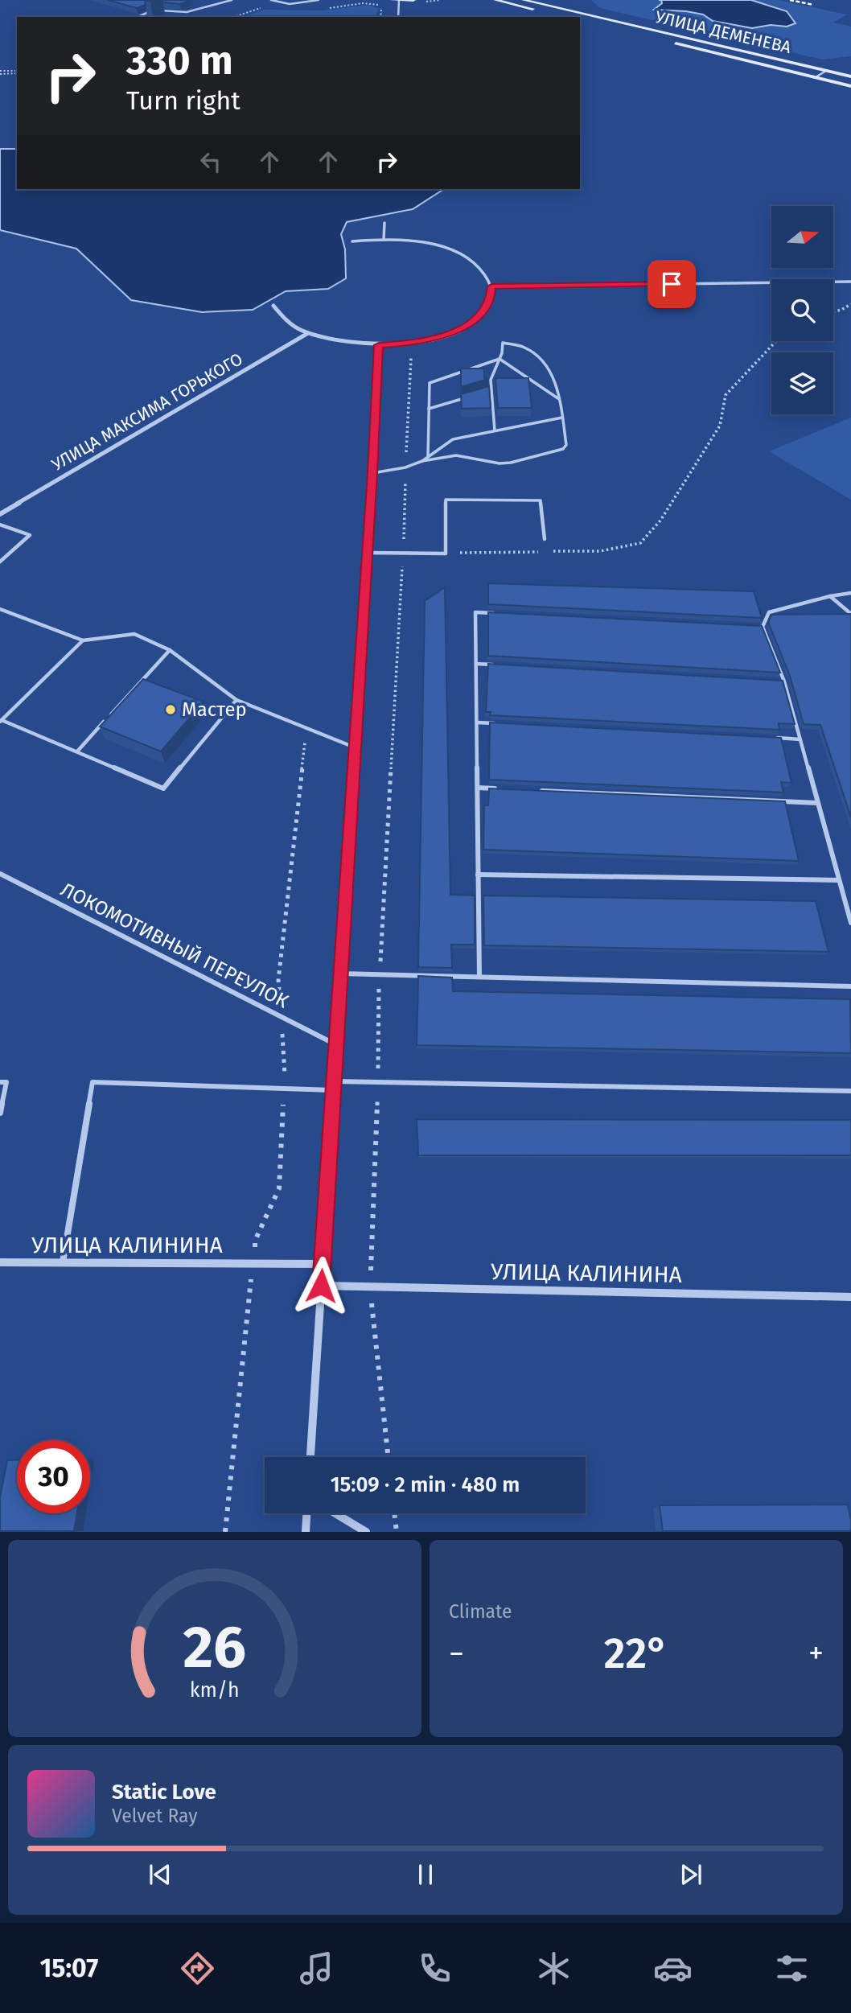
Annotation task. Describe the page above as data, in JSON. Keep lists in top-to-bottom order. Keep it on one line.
{"streets":{"main road":["УЛИЦА ДЕМЕНЕВА"],"street":["УЛИЦА МАКСИМА ГОРЬКОГО","УЛИЦА КАЛИНИНА"],"lane":["ЛОКОМОТИВНЫЙ ПЕРЕУЛОК"]},"places":["Мастер"],"north":"right","page":{"turn":["330 m","Turn right"],"limit":"30","trip":"15:09 · 2 min · 480 m","tile":"Climate","heat":["−","22°","+"],"song":["Static Love","Velvet Ray"],"tabs":"15:07","gauge":["26","km/h"]}}
